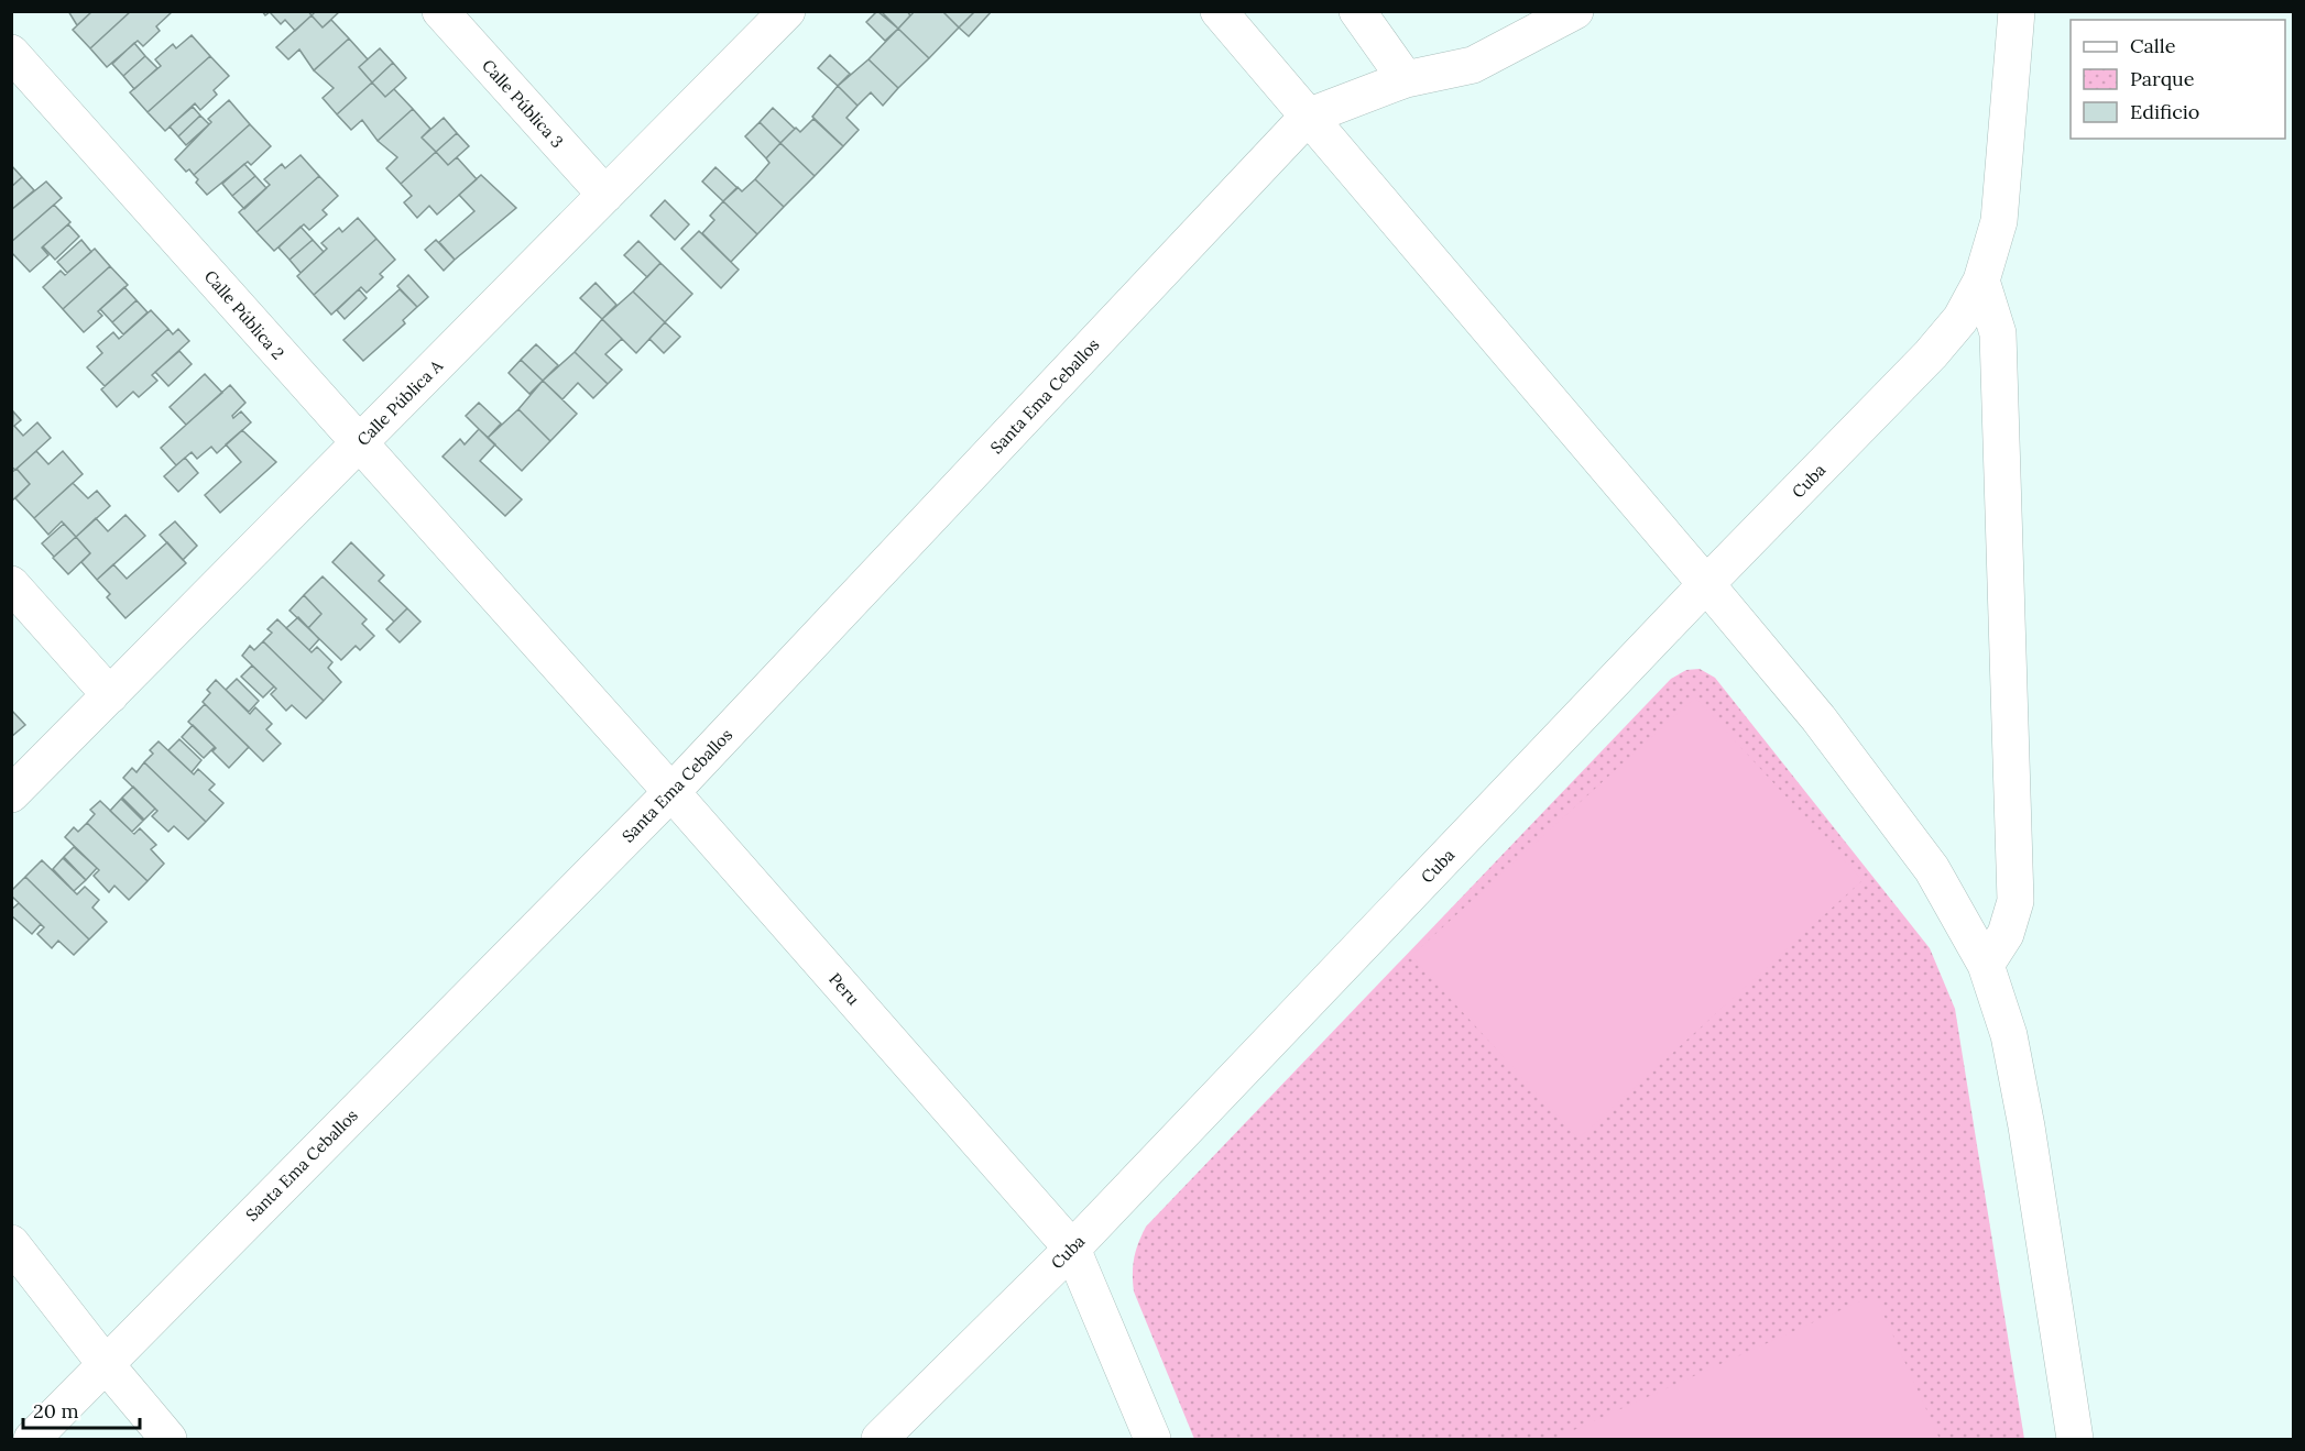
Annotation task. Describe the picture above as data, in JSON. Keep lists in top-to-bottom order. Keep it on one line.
{"streets":{"street":["Calle Pública 3","Calle Pública 2","Santa Ema Ceballos","Calle Pública A","Cuba","Peru"]},"crossings":[["Calle Pública 3","Calle Pública A"],["Calle Pública 2","Calle Pública A"],["Calle Pública 2","Peru"],["Santa Ema Ceballos","Peru"],["Cuba","Peru"]],"legend":["Calle","Parque","Edificio"],"scale_bar":"20 m"}
